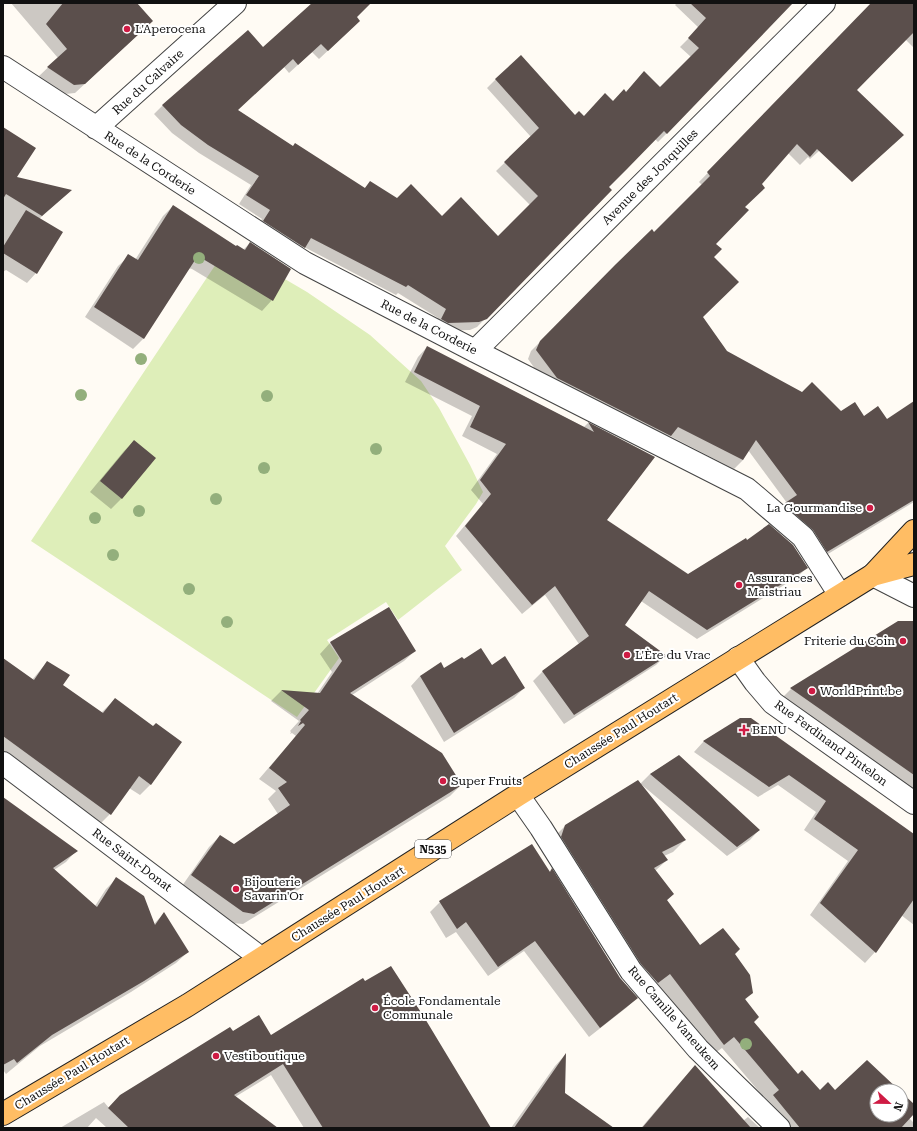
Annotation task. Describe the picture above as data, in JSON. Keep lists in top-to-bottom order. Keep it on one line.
{"streets":{"main road":["Chaussée Paul Houtart","N535"],"street":["Rue du Calvaire","Rue de la Corderie","Avenue des Jonquilles","Rue Ferdinand Pintelon","Rue Saint-Donat","Rue Camille Vaneukem"]},"crossings":[["Rue du Calvaire","Rue de la Corderie"],["Rue de la Corderie","Avenue des Jonquilles"],["Rue de la Corderie","Chaussée Paul Houtart"],["Chaussée Paul Houtart","Rue Ferdinand Pintelon"],["Chaussée Paul Houtart","Rue Saint-Donat"],["Chaussée Paul Houtart","Rue Camille Vaneukem"]],"places":{"other":["L'Aperocena","La Gourmandise","Assurances Maistriau","Friterie du Coin","L'Ère du Vrac","WorldPrint.be","Super Fruits","Bijouterie Savarin'Or","École Fondamentale Communale","Vestiboutique"],"health":["BENU"]},"north":"right"}
